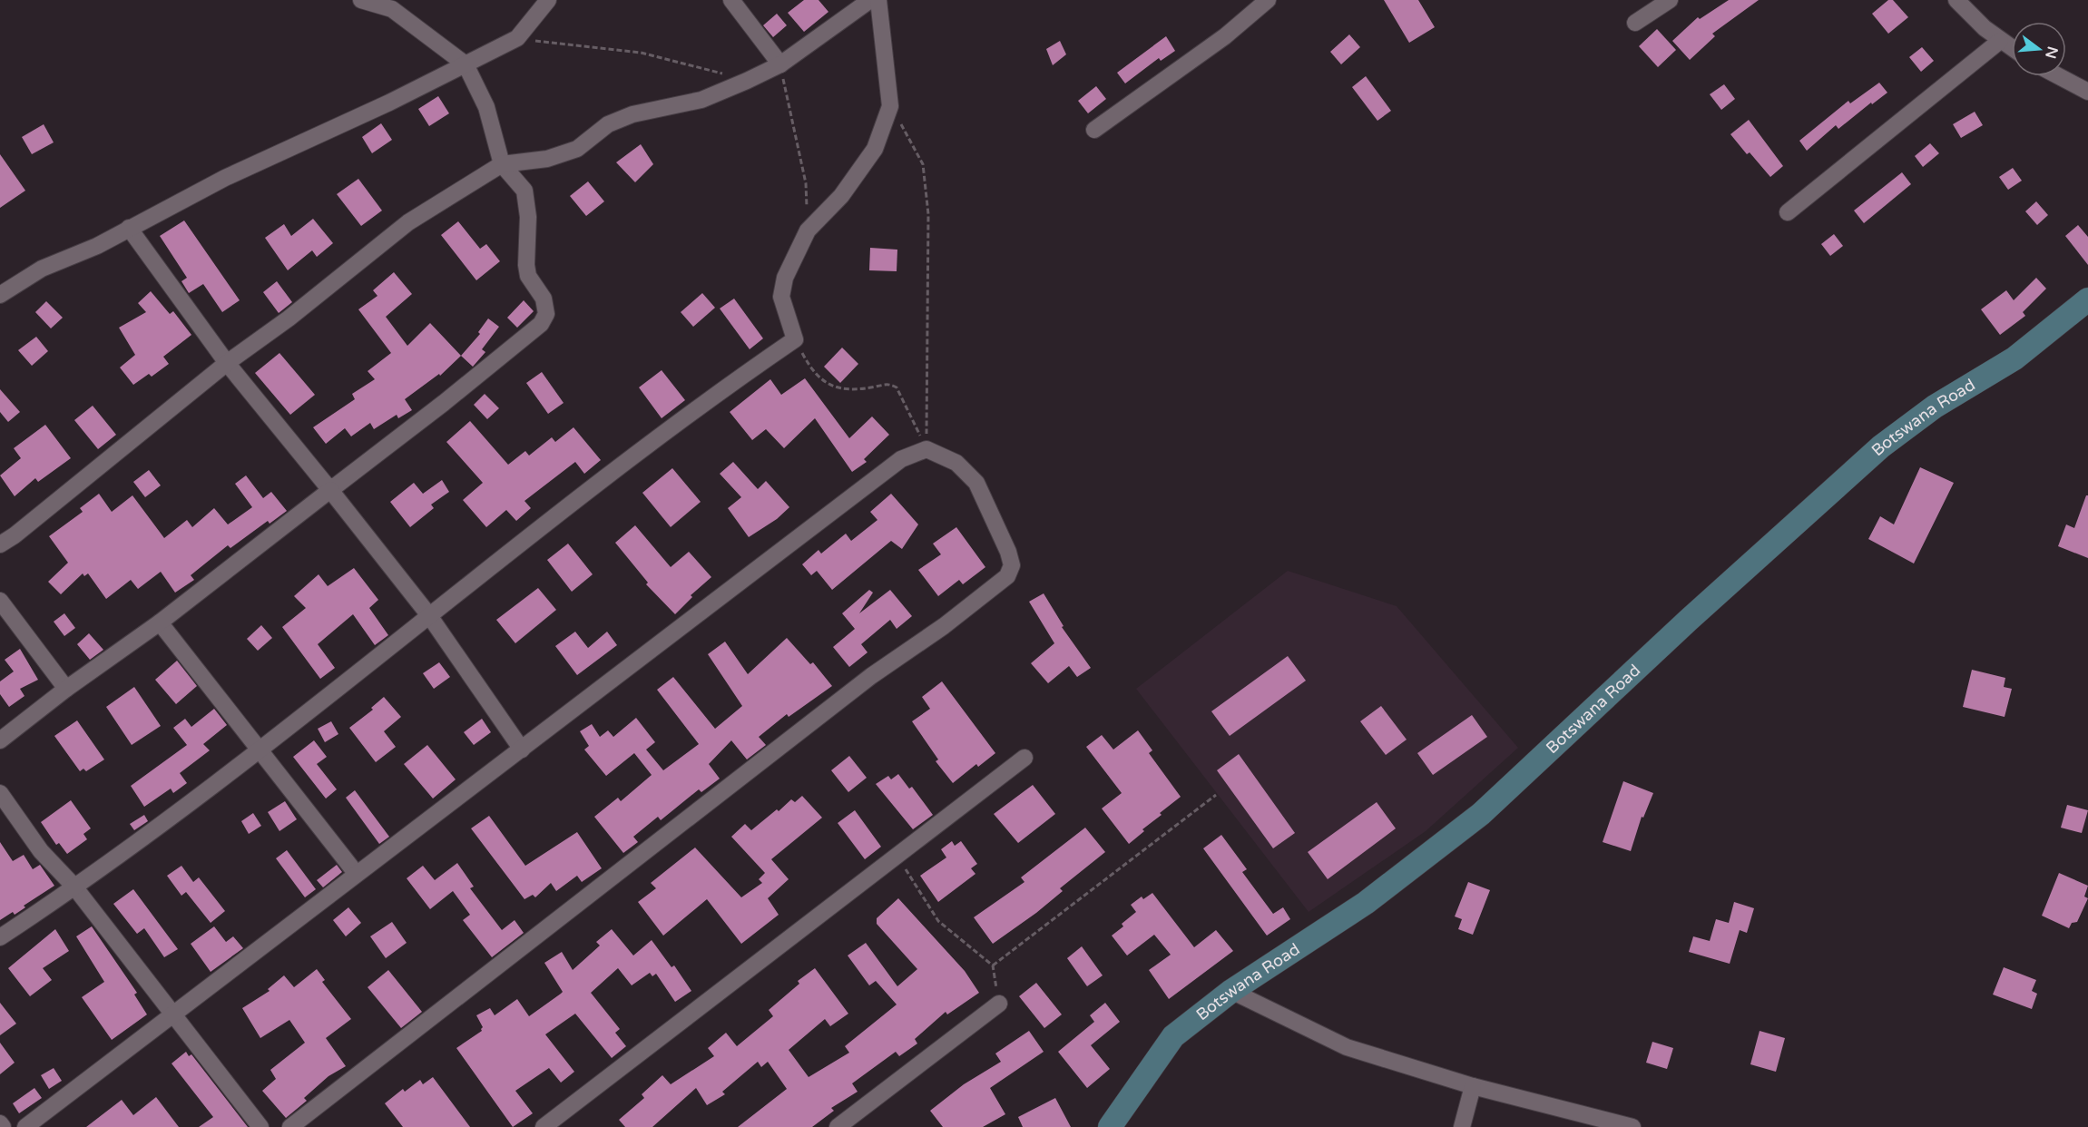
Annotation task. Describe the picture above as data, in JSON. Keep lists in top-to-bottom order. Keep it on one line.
{"streets":{"street":["Botswana Road"]},"north":"right"}
